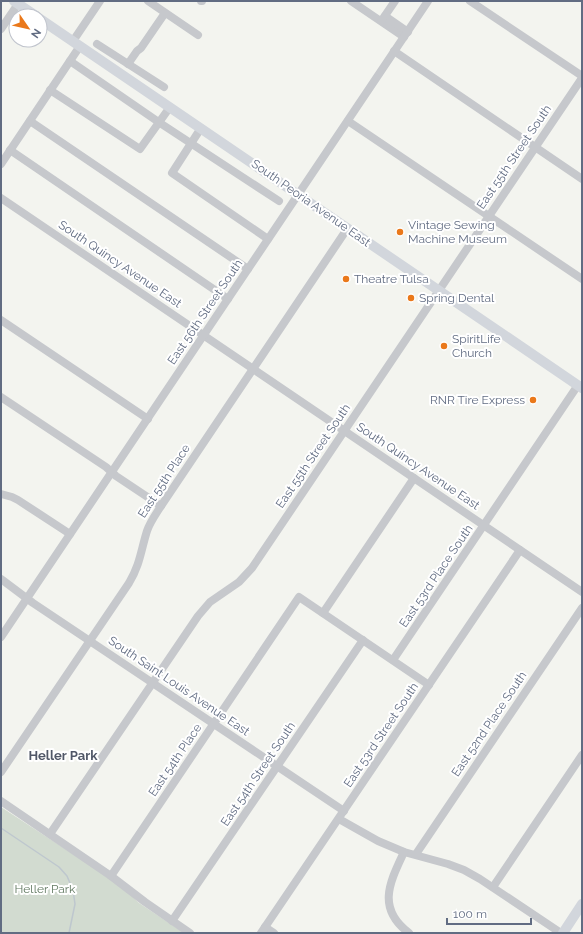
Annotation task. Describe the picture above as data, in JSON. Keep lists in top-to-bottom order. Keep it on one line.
{"streets":{"main road":["South Peoria Avenue East"],"street":["East 55th Street South","South Quincy Avenue East","East 56th Street South","East 55th Place","East 53rd Place South","South Saint Louis Avenue East","East 52nd Place South","East 53rd Street South","East 54th Place","East 54th Street South"]},"crossings":[["East 55th Street South","South Peoria Avenue East"],["East 55th Street South","South Quincy Avenue East"],["East 55th Street South","South Saint Louis Avenue East"],["South Peoria Avenue East","East 56th Street South"],["South Peoria Avenue East","East 55th Place"],["South Peoria Avenue East","East 53rd Place South"],["South Quincy Avenue East","East 56th Street South"],["South Quincy Avenue East","East 55th Place"],["South Quincy Avenue East","East 53rd Place South"],["South Quincy Avenue East","East 53rd Street South"],["East 56th Street South","South Saint Louis Avenue East"],["East 55th Place","South Saint Louis Avenue East"],["South Saint Louis Avenue East","East 53rd Street South"],["South Saint Louis Avenue East","East 54th Place"],["South Saint Louis Avenue East","East 54th Street South"]],"districts":["Heller Park"],"parks":["Heller Park"],"places":["Vintage Sewing Machine Museum","Theatre Tulsa","Spring Dental","SpiritLife Church","RNR Tire Express"],"scale_bar":"100 m","north":"bottom right"}
